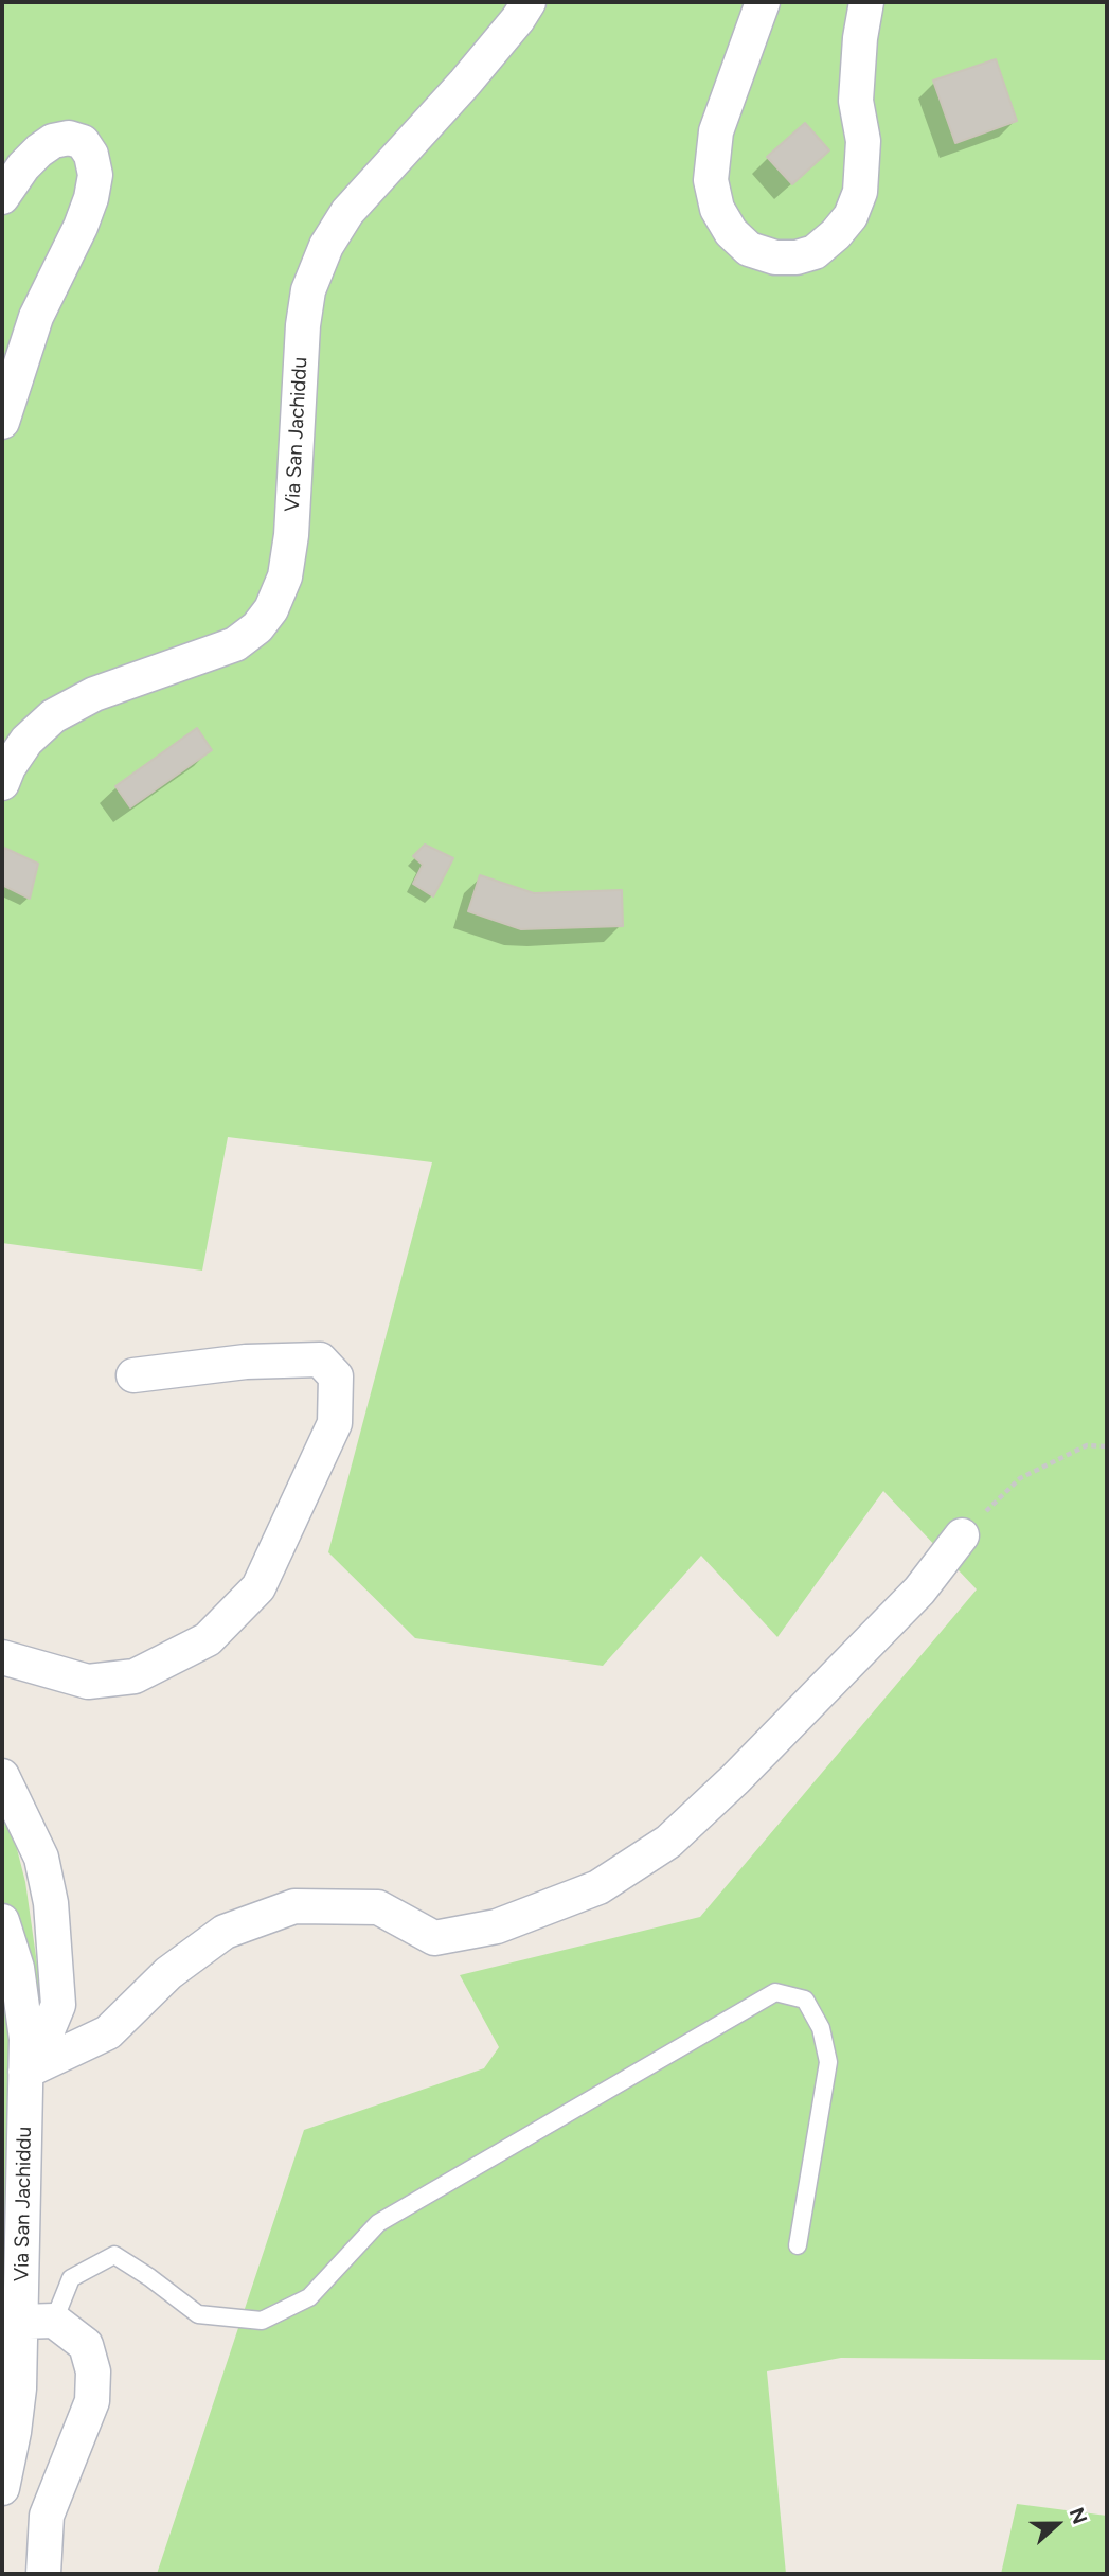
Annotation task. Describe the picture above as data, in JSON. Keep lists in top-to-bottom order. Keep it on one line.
{"streets":{"street":["Via San Jachiddu"]},"north":"right"}
